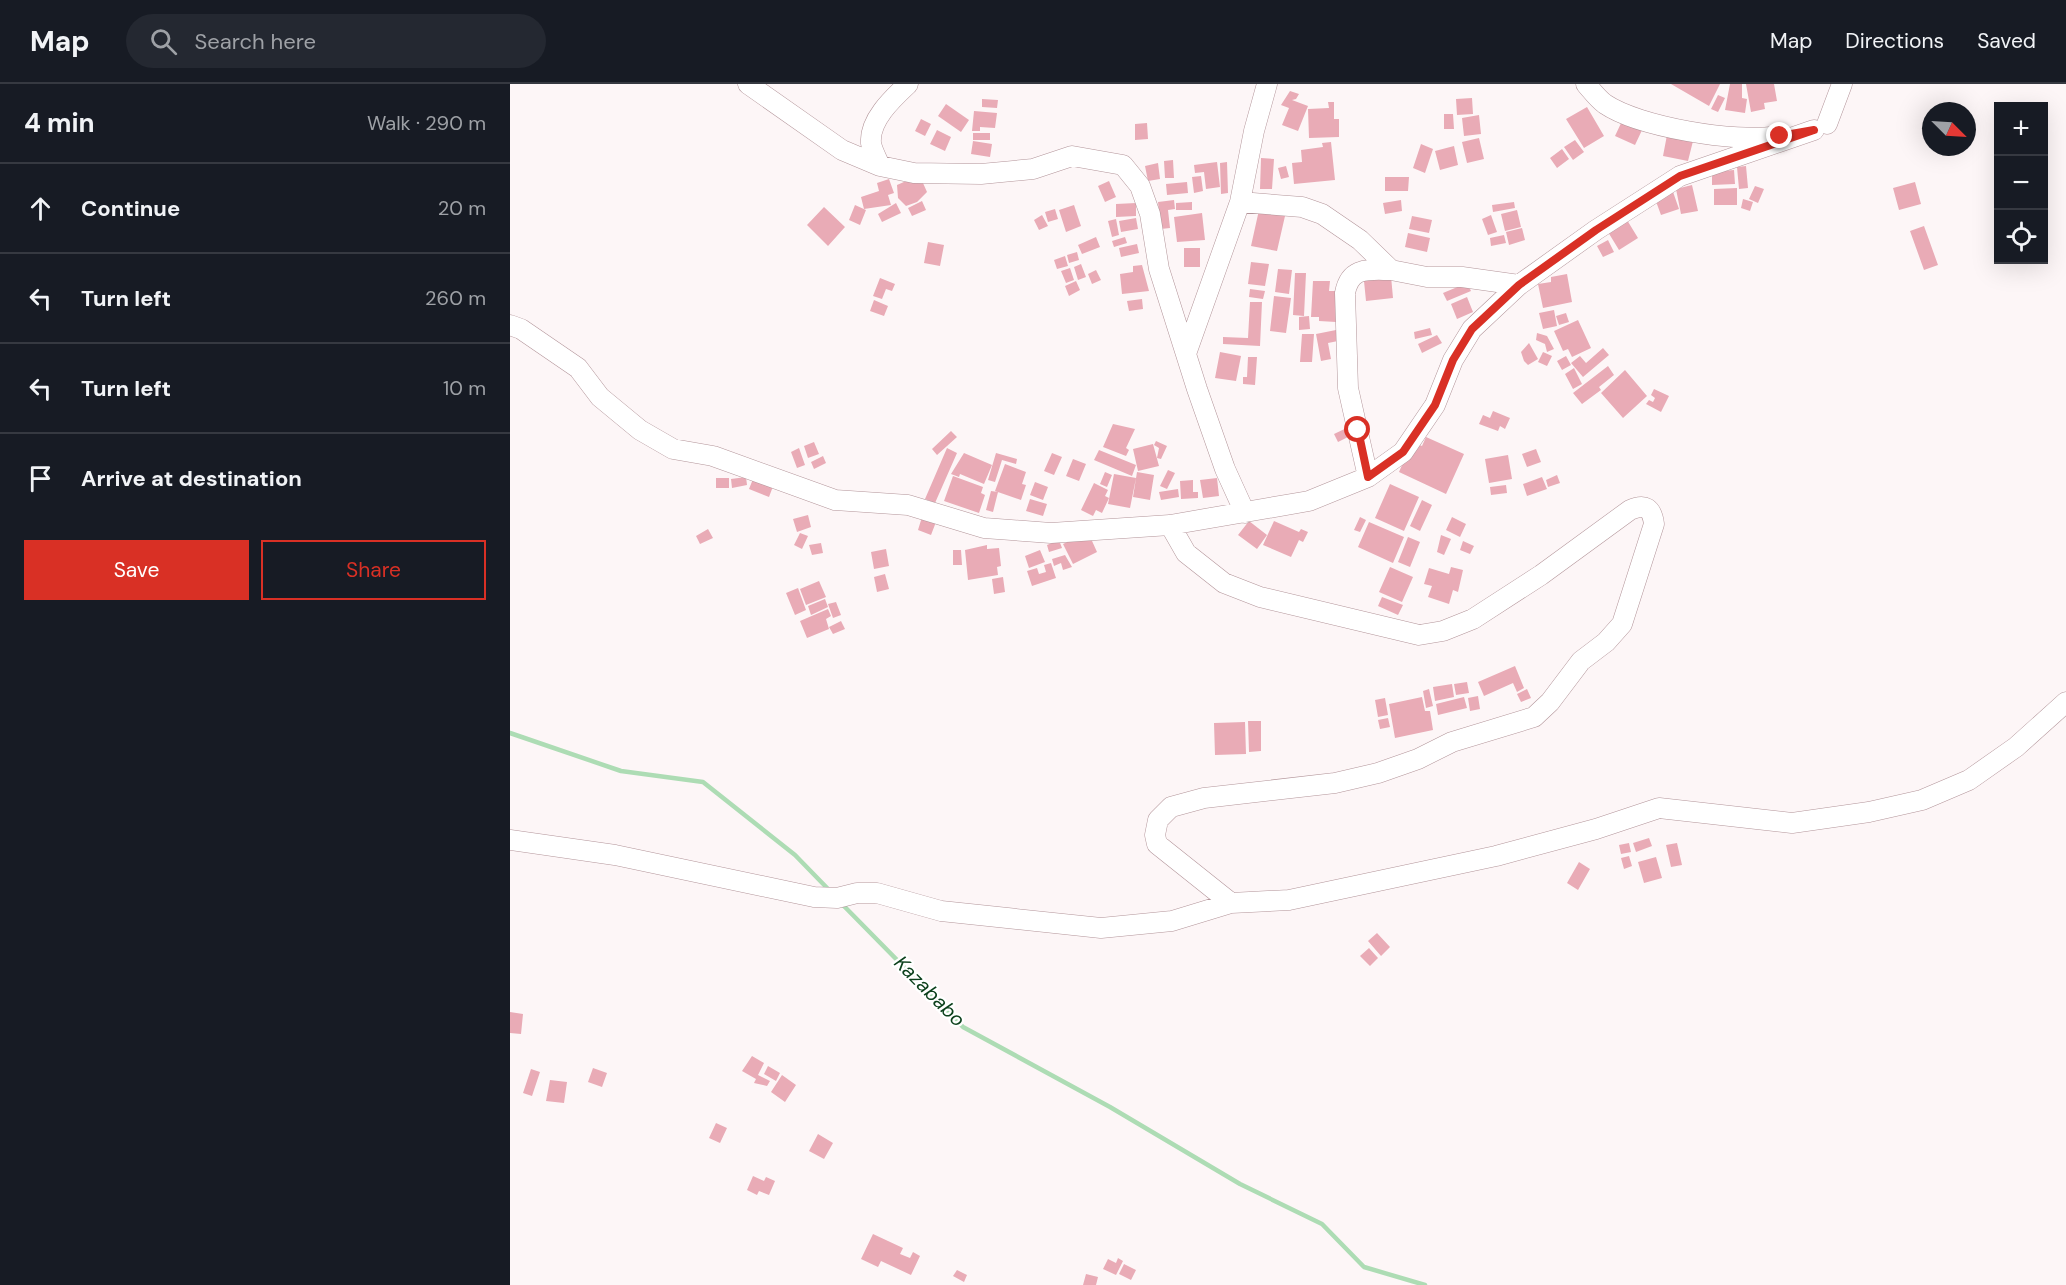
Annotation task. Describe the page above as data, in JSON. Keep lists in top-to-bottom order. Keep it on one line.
{"water":["Kazababo"],"north":"bottom right","page":{"header":"Map","search":"Search here","nav":["Map","Directions","Saved"],"heading":["4 min","Walk · 290 m"],"map_buttons":["+","−"],"list":[["Continue","20 m"],["Turn left","260 m"],["Turn left","10 m"],"Arrive at destination"],"buttons":["Save","Share"]}}
